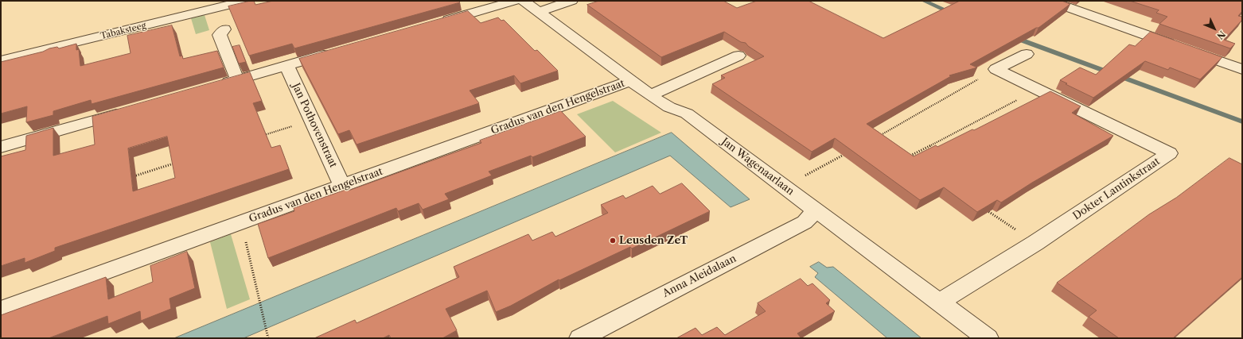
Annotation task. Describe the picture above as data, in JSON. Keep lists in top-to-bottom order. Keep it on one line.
{"streets":{"street":["Tabaksteeg","Gradus van den Hengelstraat","Jan Pothovenstraat","Jan Wagenaarlaan","Dokter Lantinkstraat","Anna Aleidalaan"]},"crossings":[["Gradus van den Hengelstraat","Jan Pothovenstraat"],["Gradus van den Hengelstraat","Jan Wagenaarlaan"],["Jan Wagenaarlaan","Dokter Lantinkstraat"],["Jan Wagenaarlaan","Anna Aleidalaan"]],"places":["Leusden ZeT"],"north":"bottom right"}
